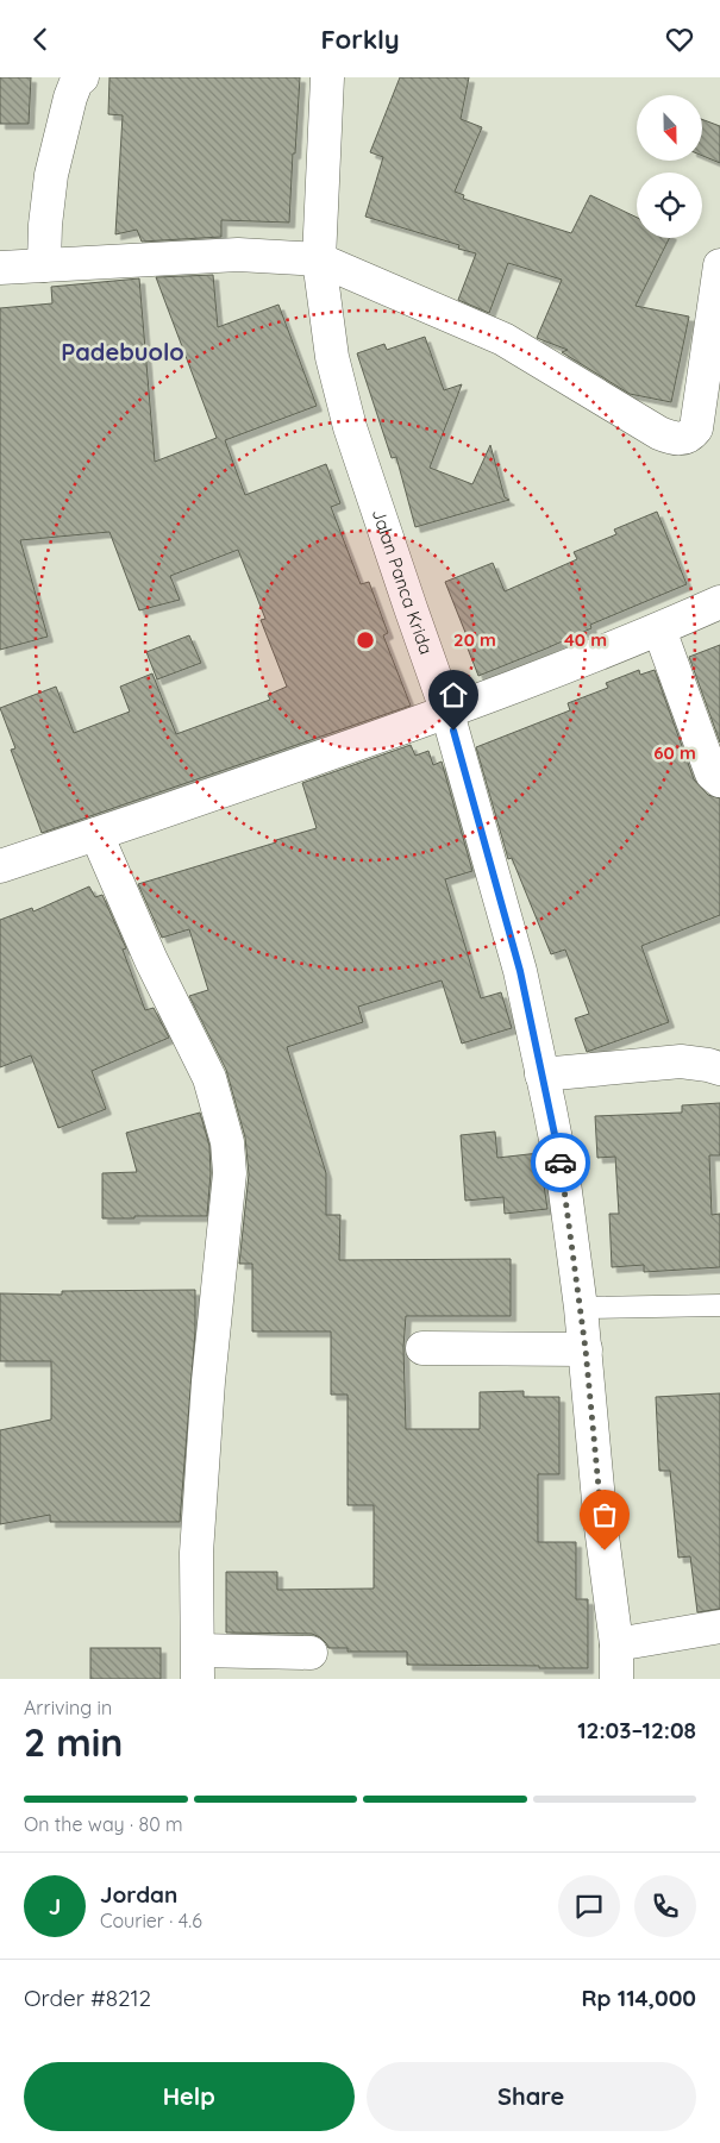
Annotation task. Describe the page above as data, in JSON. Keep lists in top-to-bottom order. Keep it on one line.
{"streets":{"street":["Jalan Panca Krida"]},"districts":["Padebuolo"],"north":"bottom","page":{"header":"Forkly","heading":["2 min","Arriving in","12:03–12:08"],"panel":["Jordan","Courier · 4.6","Order #8212","Rp 114,000"],"bar":"On the way · 80 m","round":"J","buttons":["Help","Share"]},"rings":["20 m","40 m","60 m"]}
